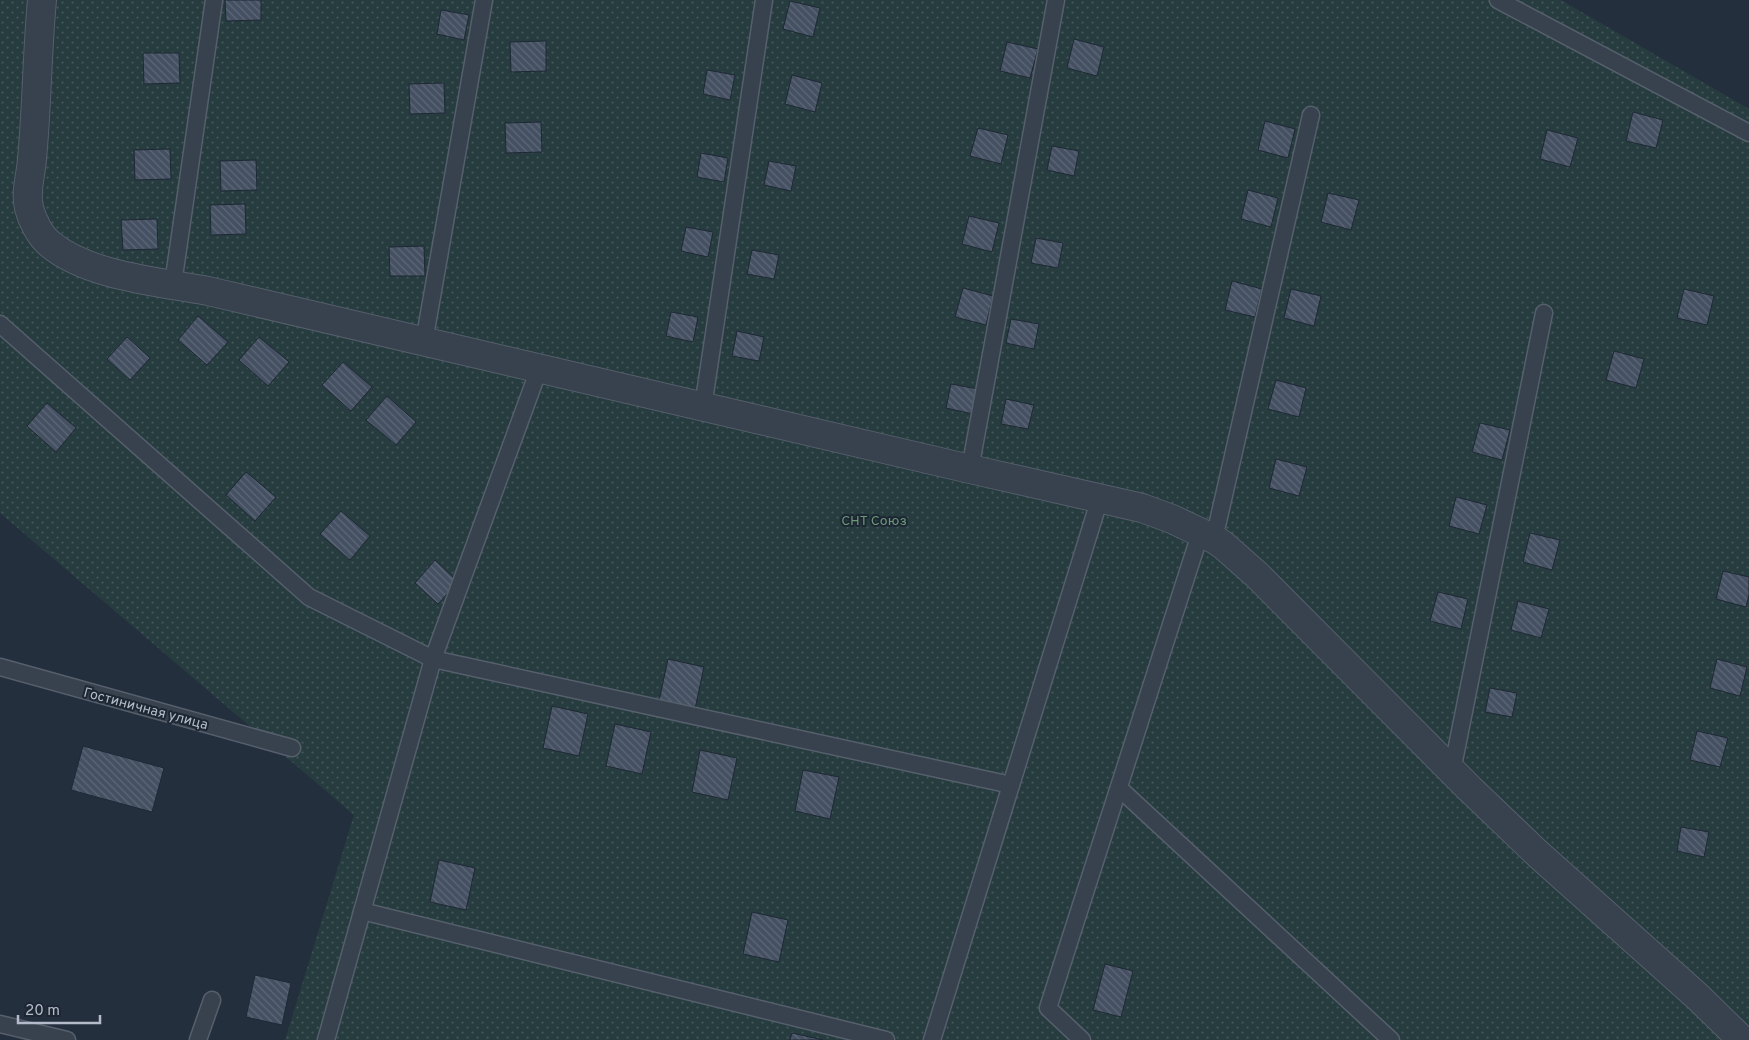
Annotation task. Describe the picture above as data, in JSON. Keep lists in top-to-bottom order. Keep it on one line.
{"streets":{"lane":["Гостиничная улица"]},"parks":["СНТ Союз"],"scale_bar":"20 m"}
